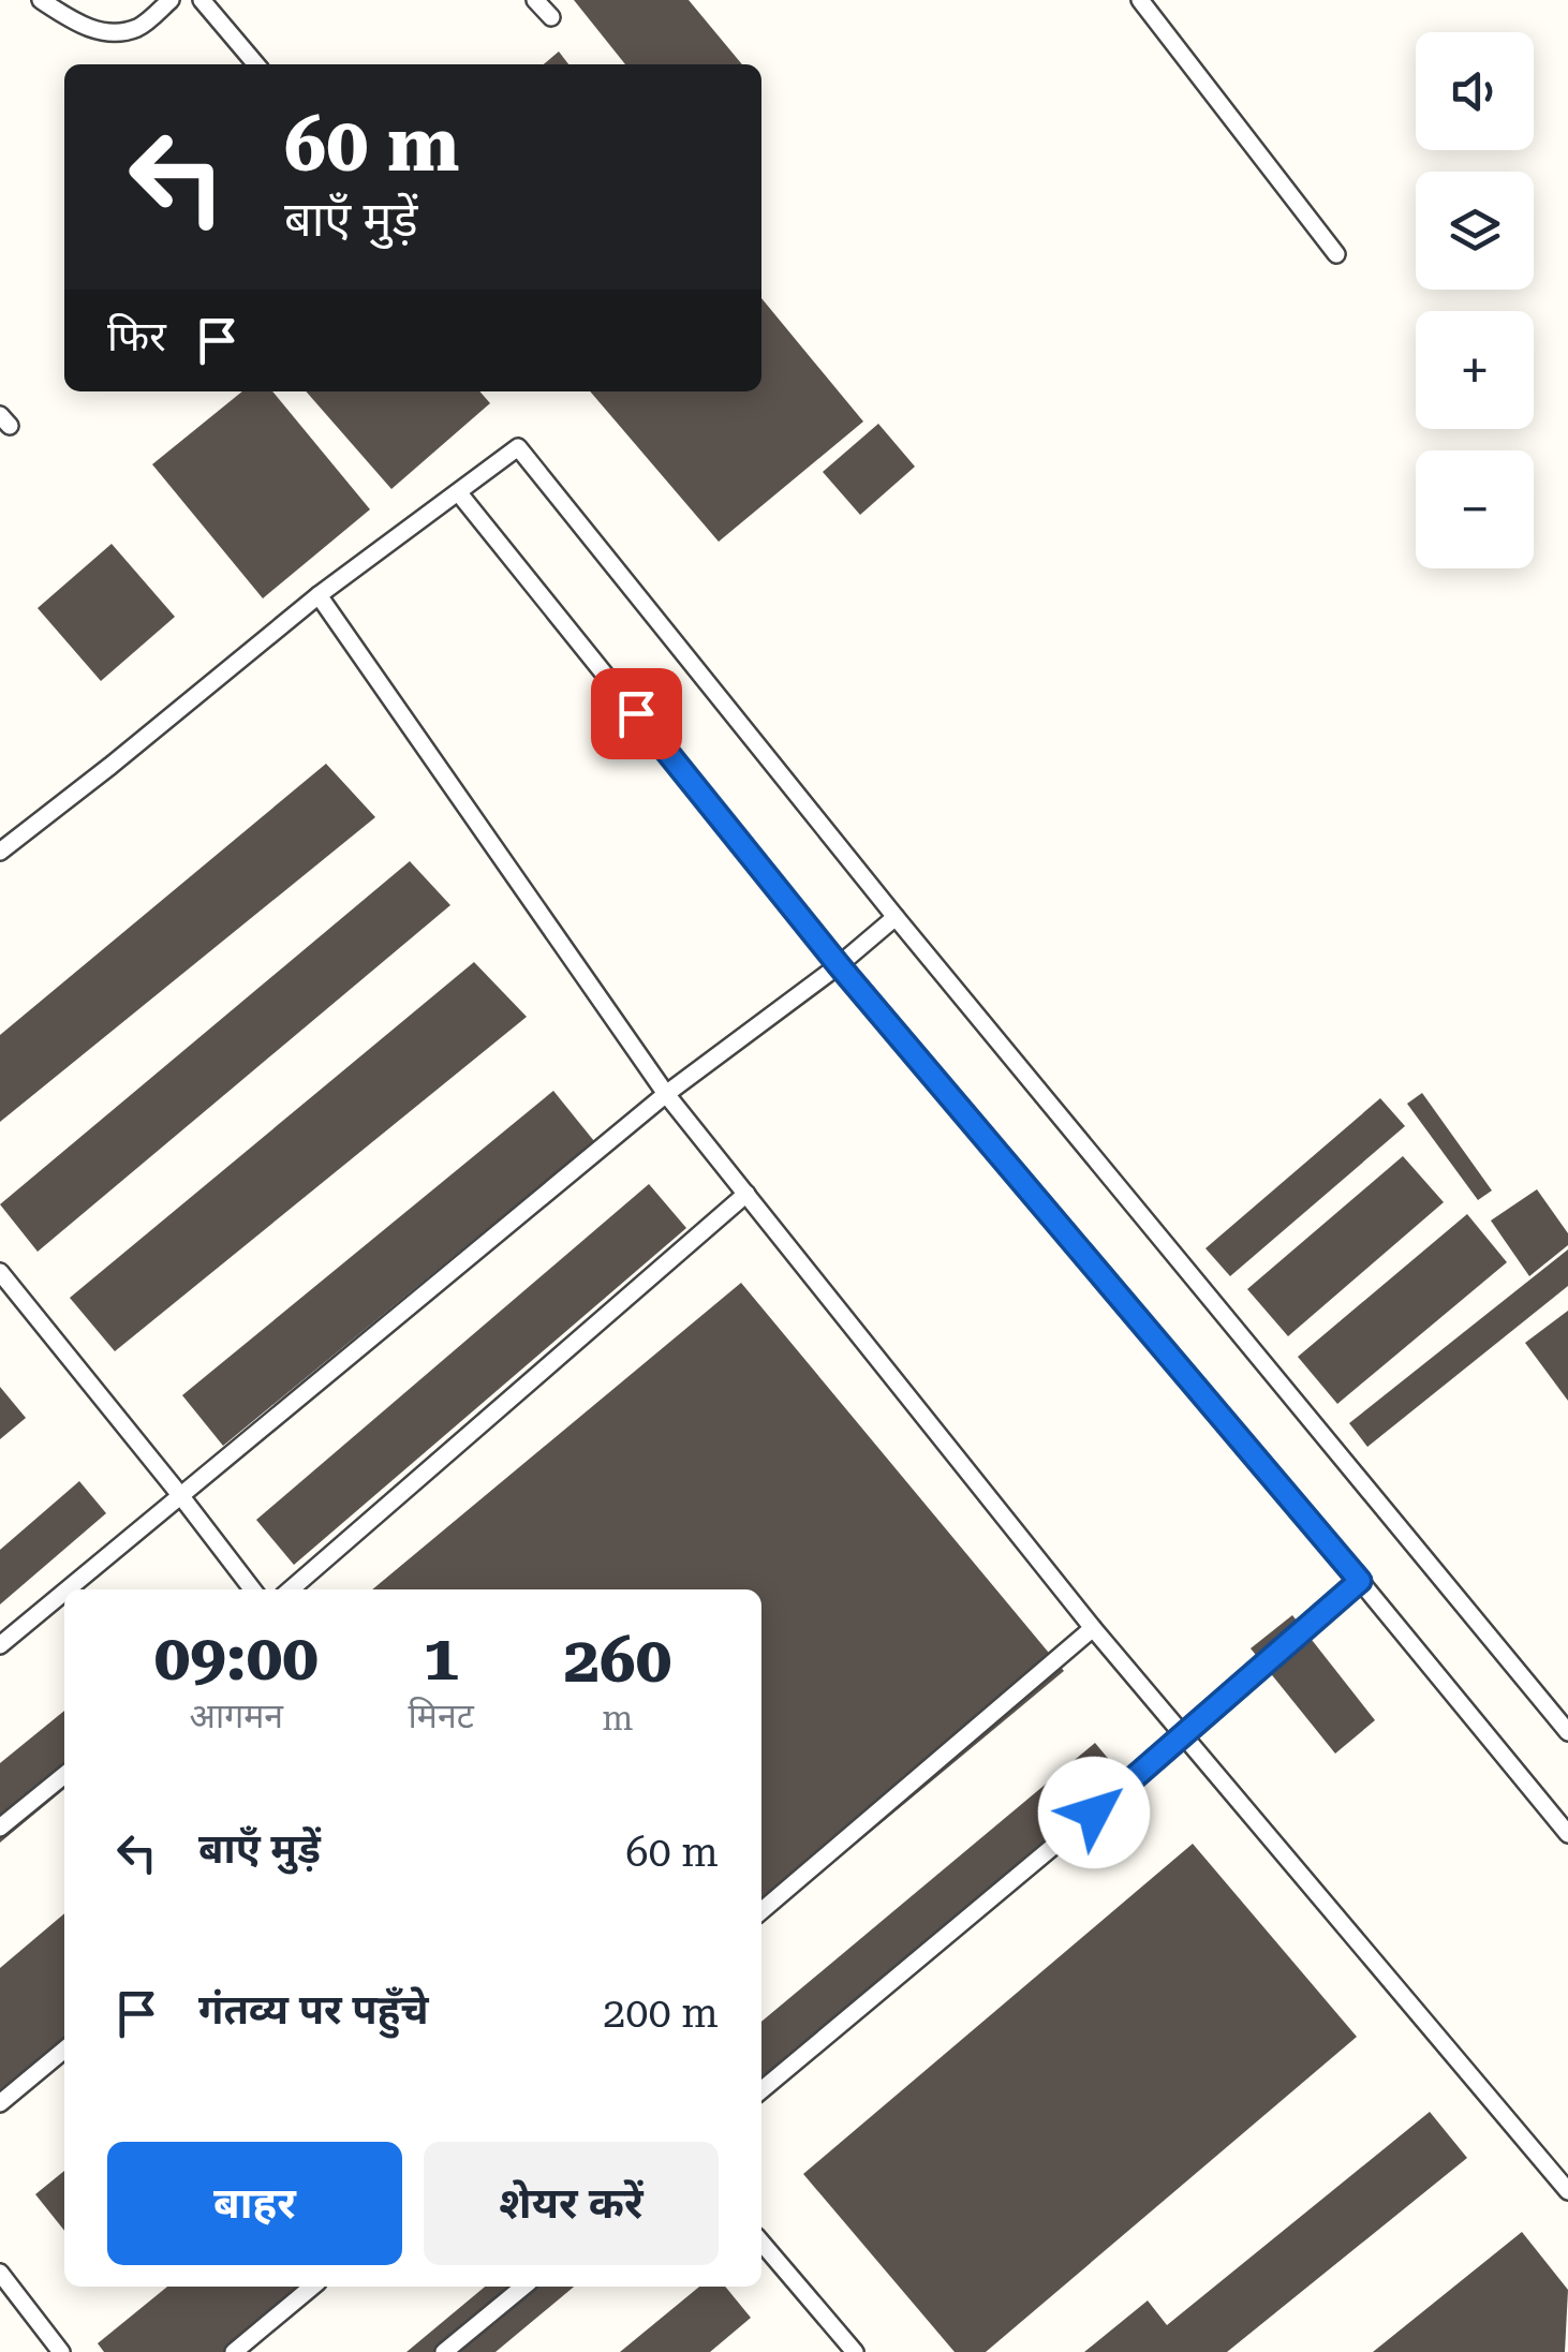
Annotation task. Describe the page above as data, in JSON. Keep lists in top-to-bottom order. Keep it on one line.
{"page":{"map_buttons":["+","−"],"turn":["60 m","बाएँ मुड़ें"],"then":"फिर","eta":["09:00","आगमन","1","मिनट","260","m"],"list":[{"name":"बाएँ मुड़ें","value":"60 m"},{"name":"गंतव्य पर पहुँचे","value":"200 m"}],"buttons":["बाहर","शेयर करें"]}}
